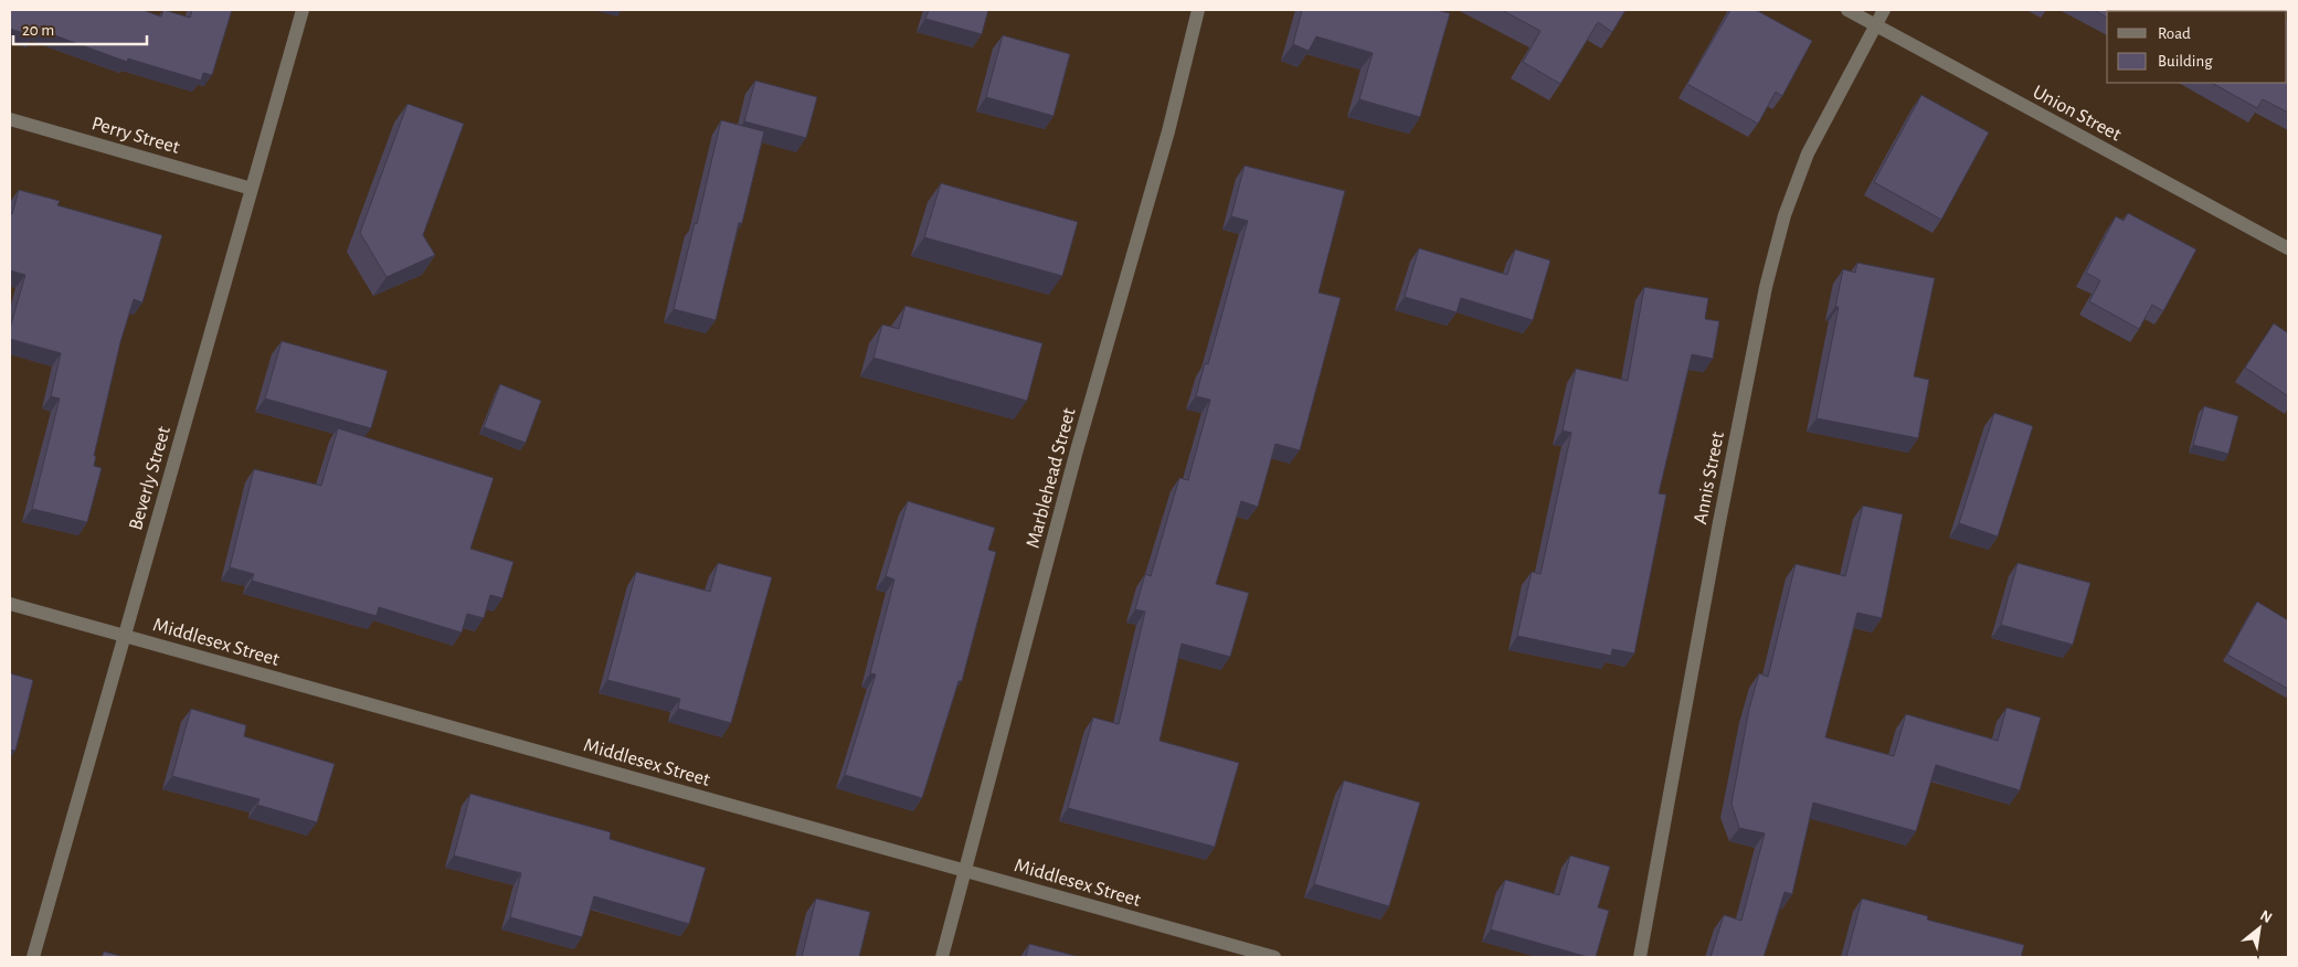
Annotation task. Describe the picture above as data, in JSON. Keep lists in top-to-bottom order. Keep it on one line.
{"streets":{"street":["Union Street","Perry Street","Beverly Street","Marblehead Street","Annis Street","Middlesex Street"]},"crossings":[["Union Street","Annis Street"],["Perry Street","Beverly Street"],["Beverly Street","Middlesex Street"],["Marblehead Street","Middlesex Street"]],"legend":["Road","Building"],"scale_bar":"20 m","north":"top right"}
